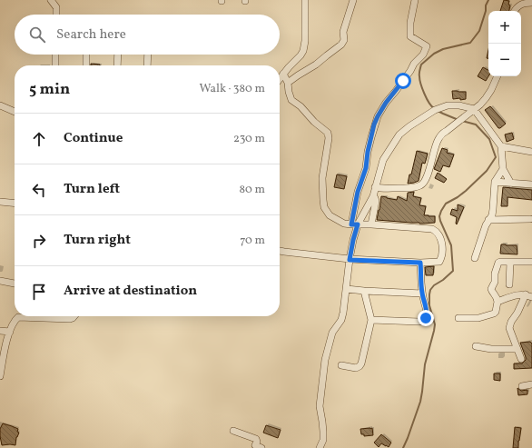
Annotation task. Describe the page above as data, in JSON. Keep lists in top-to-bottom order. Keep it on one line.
{"page":{"map_buttons":["+","−"],"search":"Search here","heading":["5 min","Walk · 380 m"],"list":[["Continue","230 m"],["Turn left","80 m"],["Turn right","70 m"],"Arrive at destination"]}}
